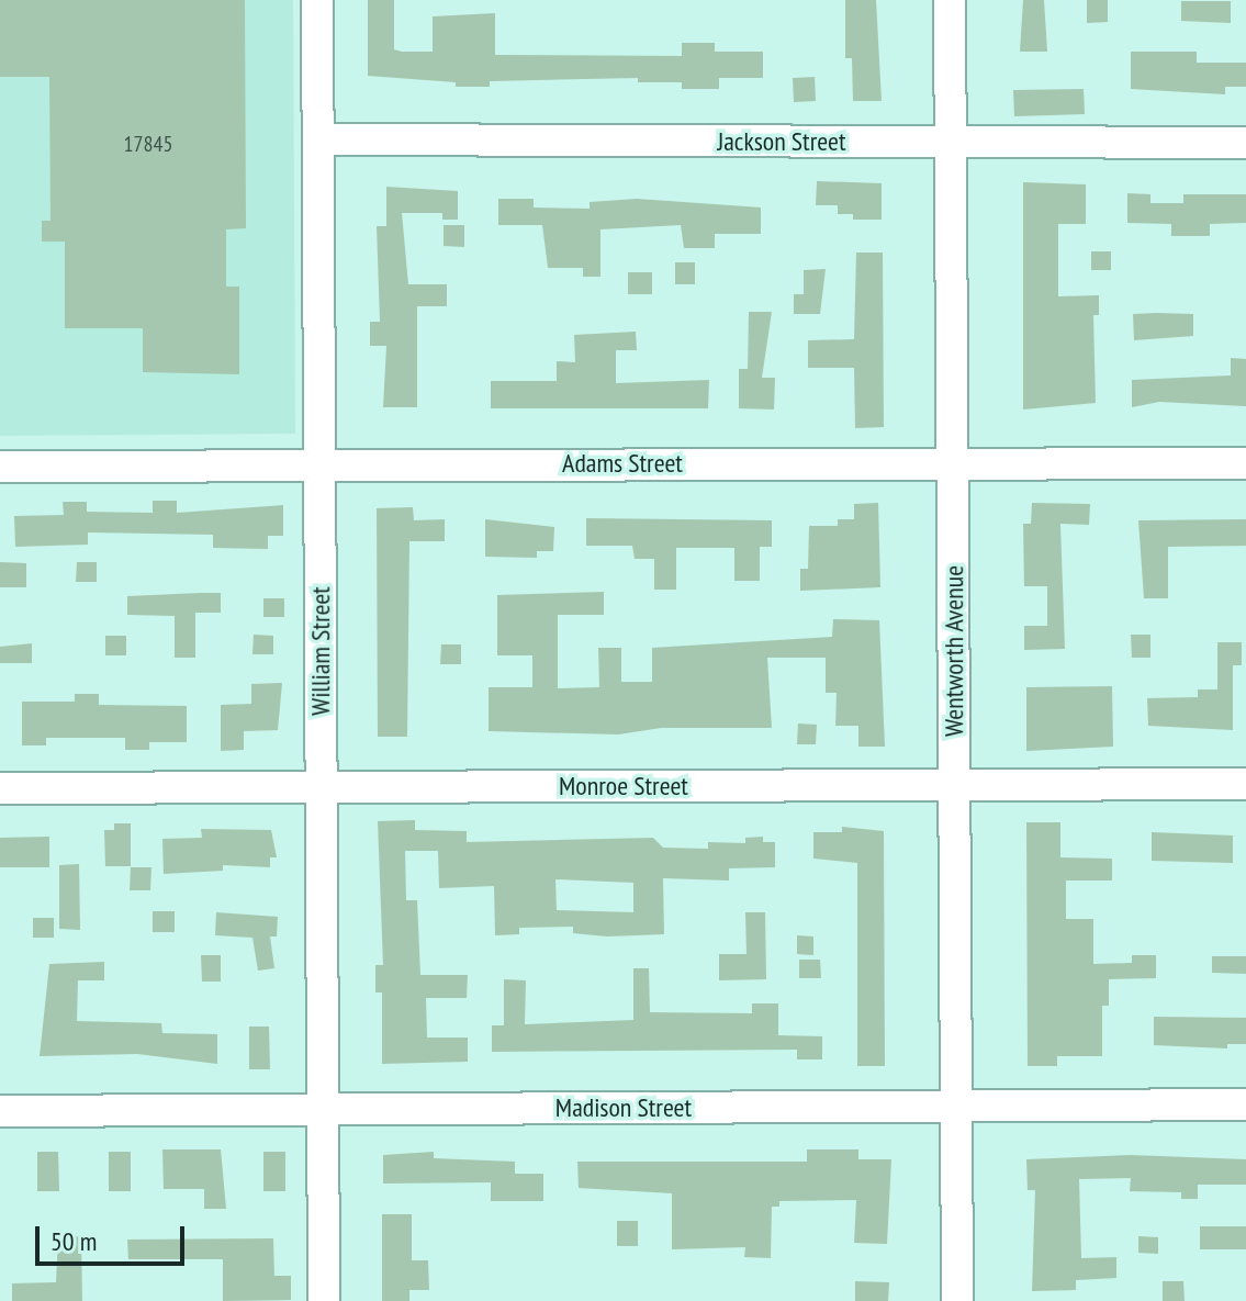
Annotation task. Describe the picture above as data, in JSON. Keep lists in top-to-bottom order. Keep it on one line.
{"streets":{"street":["Jackson Street","Adams Street","William Street","Wentworth Avenue","Monroe Street","Madison Street"]},"crossings":[["Jackson Street","William Street"],["Jackson Street","Wentworth Avenue"],["Adams Street","William Street"],["Adams Street","Wentworth Avenue"],["William Street","Monroe Street"],["William Street","Madison Street"],["Wentworth Avenue","Monroe Street"],["Wentworth Avenue","Madison Street"]],"house_numbers":["17845"],"scale_bar":"50 m"}
